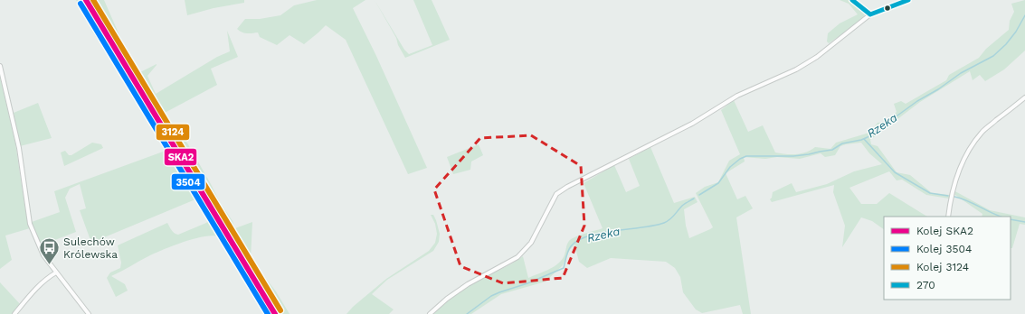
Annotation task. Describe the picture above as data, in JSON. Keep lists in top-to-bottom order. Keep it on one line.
{"water":["Rzeka"],"places":{"bus stop":["Sulechów Królewska"]},"lines":["rail line SKA2","rail line 3124","transit line 270","rail line 3504"],"legend":["Kolej SKA2","Kolej 3504","Kolej 3124","270"]}
